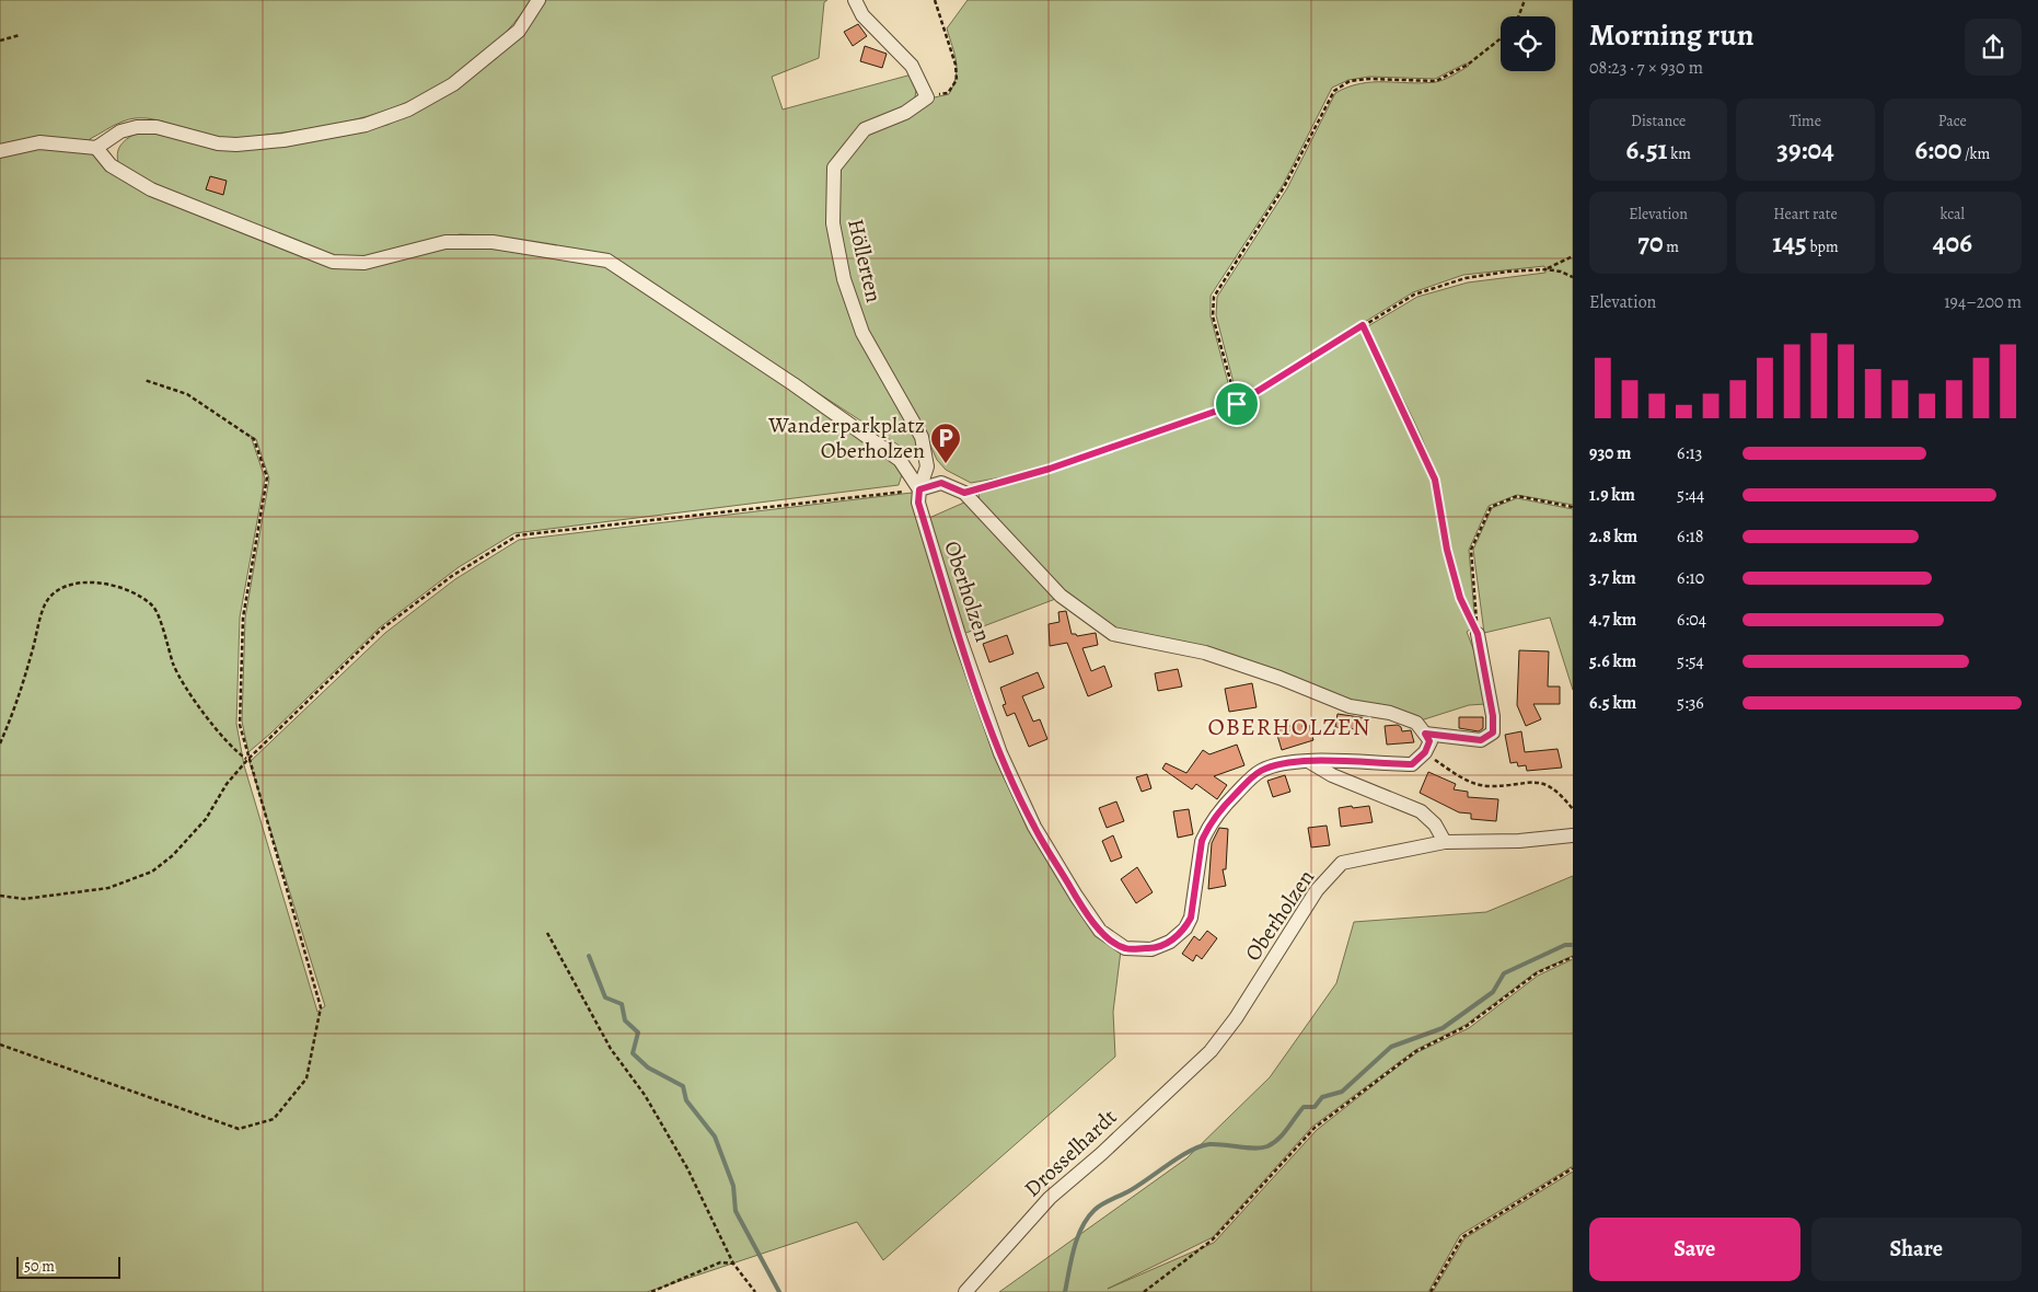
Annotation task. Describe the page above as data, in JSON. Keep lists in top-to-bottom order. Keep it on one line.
{"streets":{"street":["Höllerten","Oberholzen","Drosselhardt"]},"crossings":[["Höllerten","Oberholzen"],["Oberholzen","Drosselhardt"]],"districts":["OBERHOLZEN"],"places":{"parking":["Wanderparkplatz Oberholzen"]},"scale_bar":"50 m","page":{"heading":["Morning run","08:23 · 7 × 930 m"],"stats":[["Distance","6.51 km"],["Time","39:04"],["Pace","6:00 /km"],["Elevation","70 m"],["Heart rate","145 bpm"],["kcal","406"]],"chart":["Elevation","194–200 m"],"list":[{"name":"930 m","note":"6:13"},{"name":"1.9 km","note":"5:44"},{"name":"2.8 km","note":"6:18"},{"name":"3.7 km","note":"6:10"},{"name":"4.7 km","note":"6:04"},{"name":"5.6 km","note":"5:54"},{"name":"6.5 km","note":"5:36"}],"buttons":["Save","Share"],"scale":"50 m"}}
